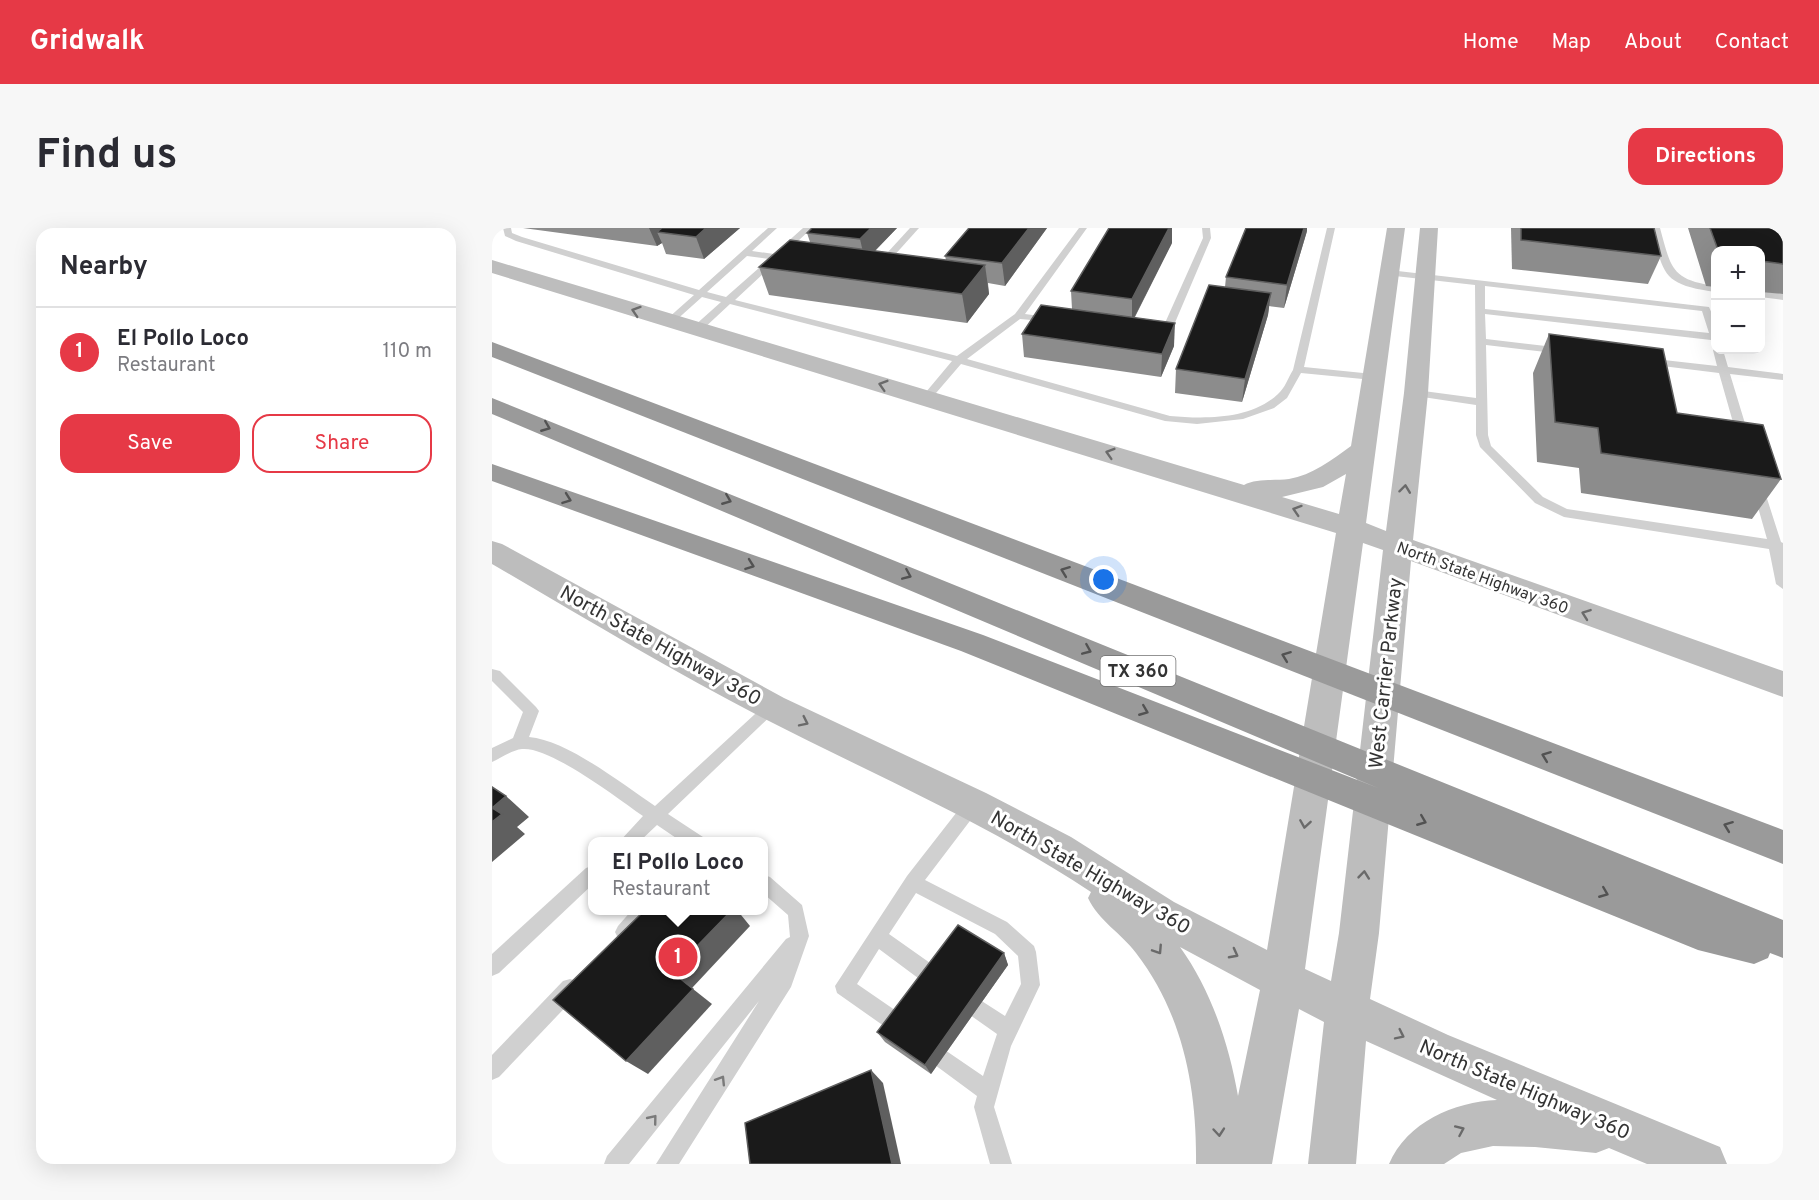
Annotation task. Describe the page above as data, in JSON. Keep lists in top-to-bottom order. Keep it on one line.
{"streets":{"highway":["TX 360"],"main road":["North State Highway 360","West Carrier Parkway"]},"crossings":[["North State Highway 360","West Carrier Parkway"]],"page":{"header":"Gridwalk","nav":["Home","Map","About","Contact"],"buttons":["Directions",["Save","Share"]],"title":"Find us","heading":"Nearby","map_buttons":["+","−"],"list":[{"mark":"1","name":"El Pollo Loco","note":"Restaurant","value":"110 m"}],"popup":["El Pollo Loco","Restaurant"],"pins":"1"}}
